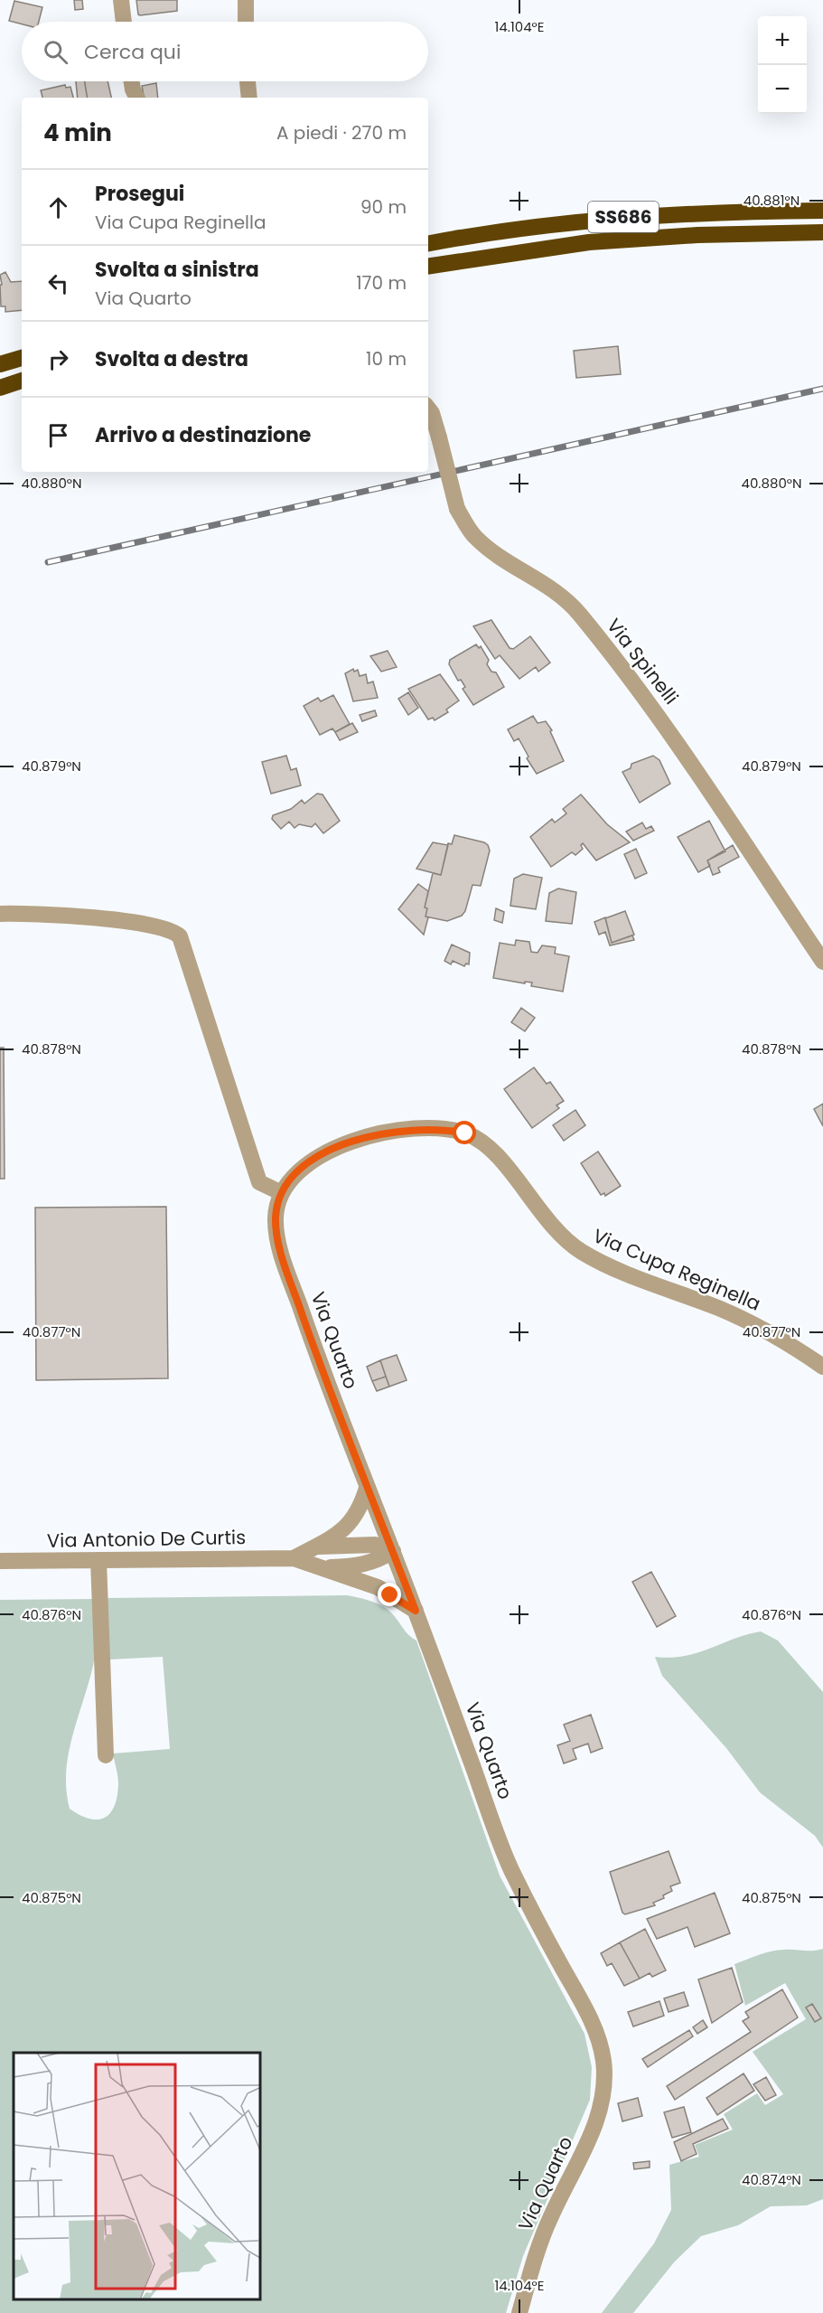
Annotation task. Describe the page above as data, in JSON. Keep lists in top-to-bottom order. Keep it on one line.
{"streets":{"highway":["SS686"],"street":["Via Spinelli","Via Cupa Reginella","Via Quarto","Via Antonio De Curtis"]},"crossings":[["Via Cupa Reginella","Via Quarto"]],"page":{"map_buttons":["+","−"],"search":"Cerca qui","heading":["4 min","A piedi · 270 m"],"list":[["Prosegui","Via Cupa Reginella","90 m"],["Svolta a sinistra","Via Quarto","170 m"],["Svolta a destra","10 m"],"Arrivo a destinazione"]},"coordinates":["14.104°E","40.881°N","40.880°N","40.879°N","40.878°N","40.877°N","40.876°N","40.875°N","40.874°N"]}
